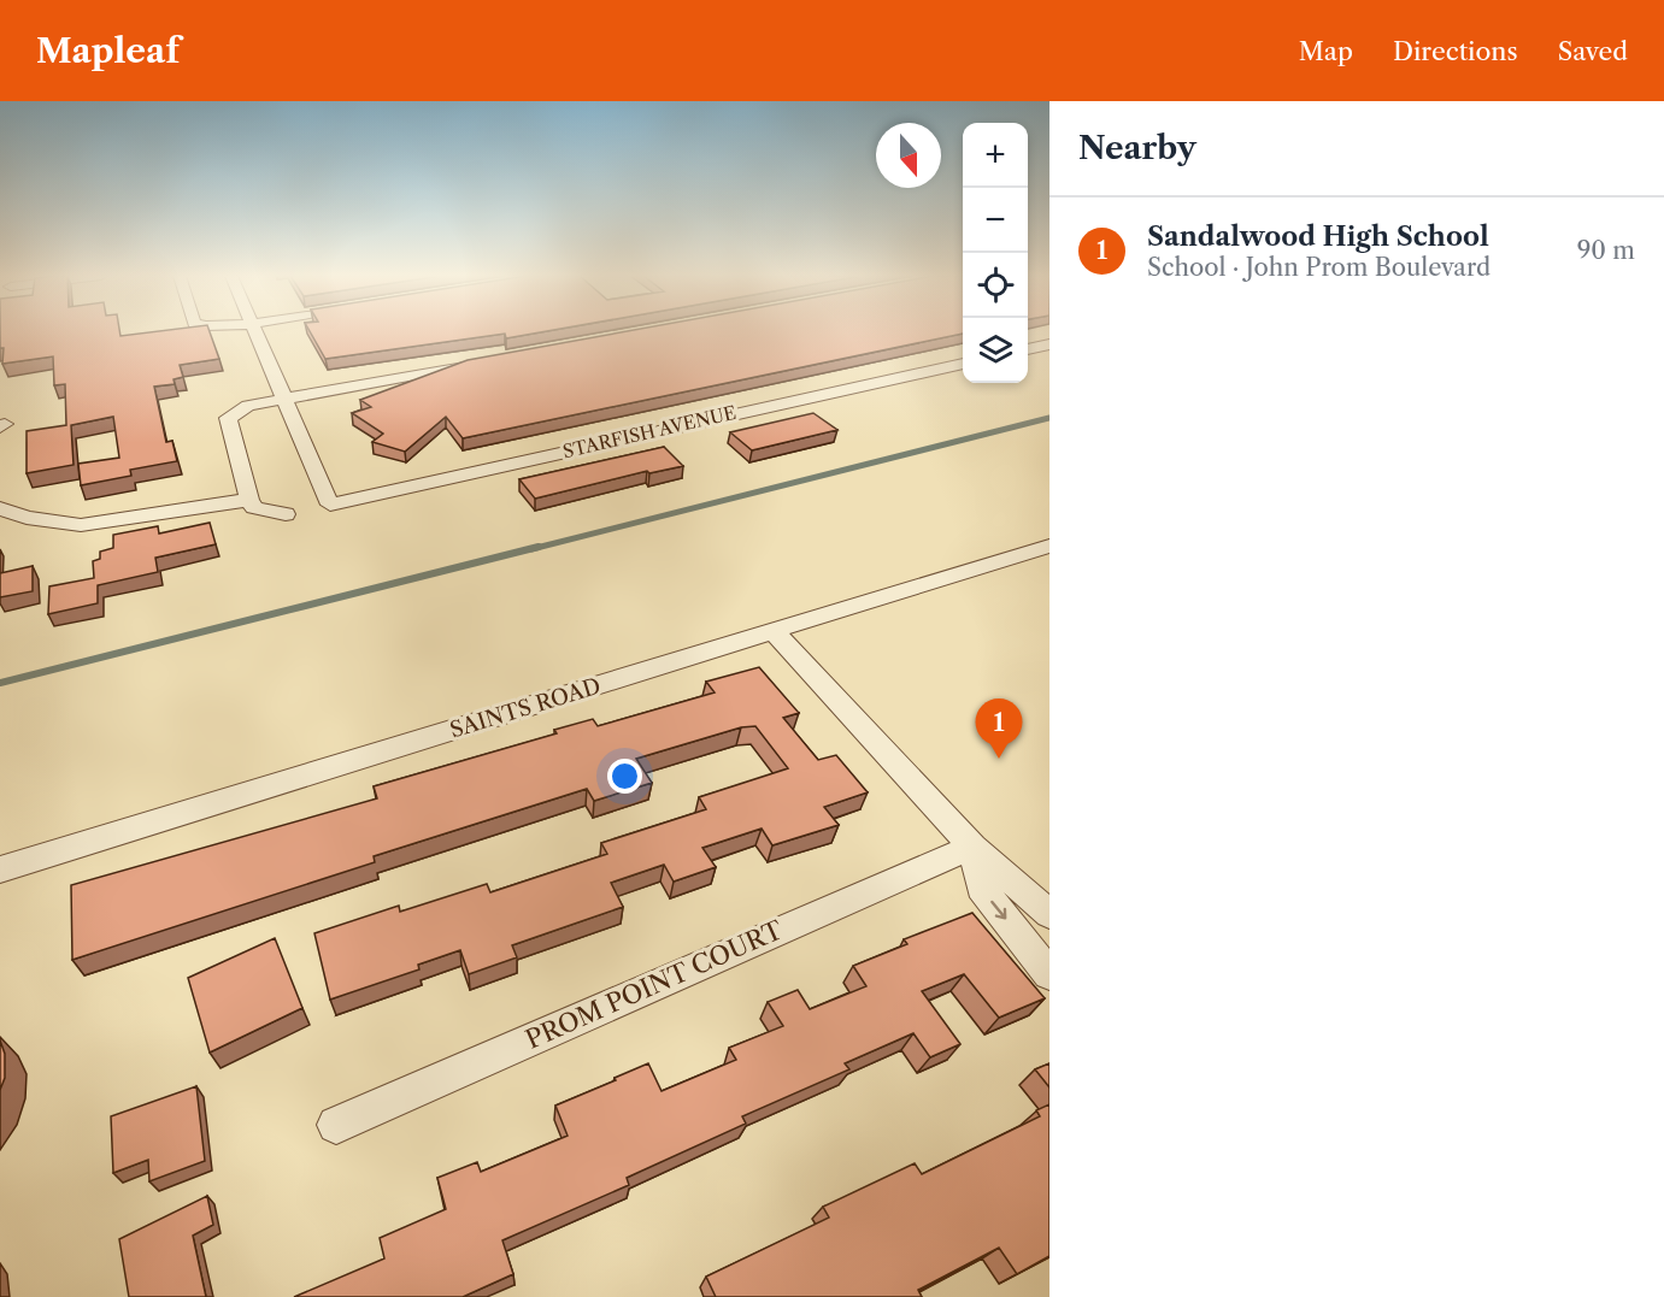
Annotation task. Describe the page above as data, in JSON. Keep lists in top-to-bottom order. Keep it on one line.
{"streets":{"street":["STARFISH AVENUE","SAINTS ROAD","PROM POINT COURT"]},"north":"bottom","page":{"header":"Mapleaf","nav":["Map","Directions","Saved"],"heading":"Nearby","map_buttons":["+","−"],"list":[{"mark":"1","name":"Sandalwood High School","note":"School · John Prom Boulevard","value":"90 m"}],"pins":"1"}}
